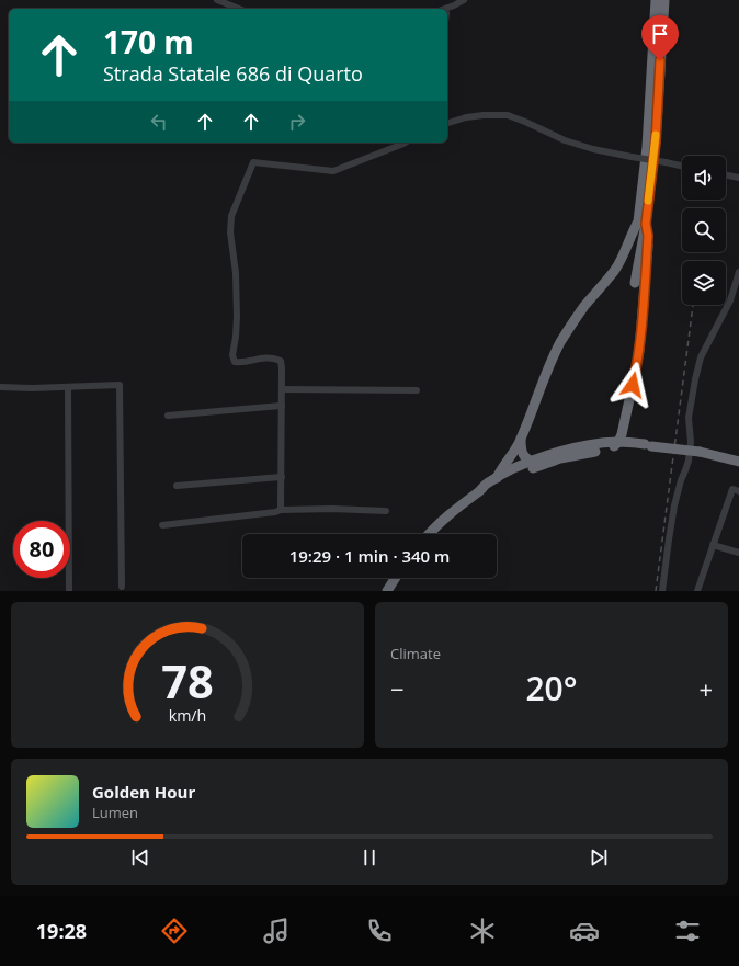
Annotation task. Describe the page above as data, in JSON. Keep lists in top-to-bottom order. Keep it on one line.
{"page":{"turn":["170 m","Strada Statale 686 di Quarto"],"limit":"80","trip":"19:29 · 1 min · 340 m","tile":"Climate","heat":["−","20°","+"],"song":["Golden Hour","Lumen"],"tabs":"19:28","gauge":["78","km/h"]}}
